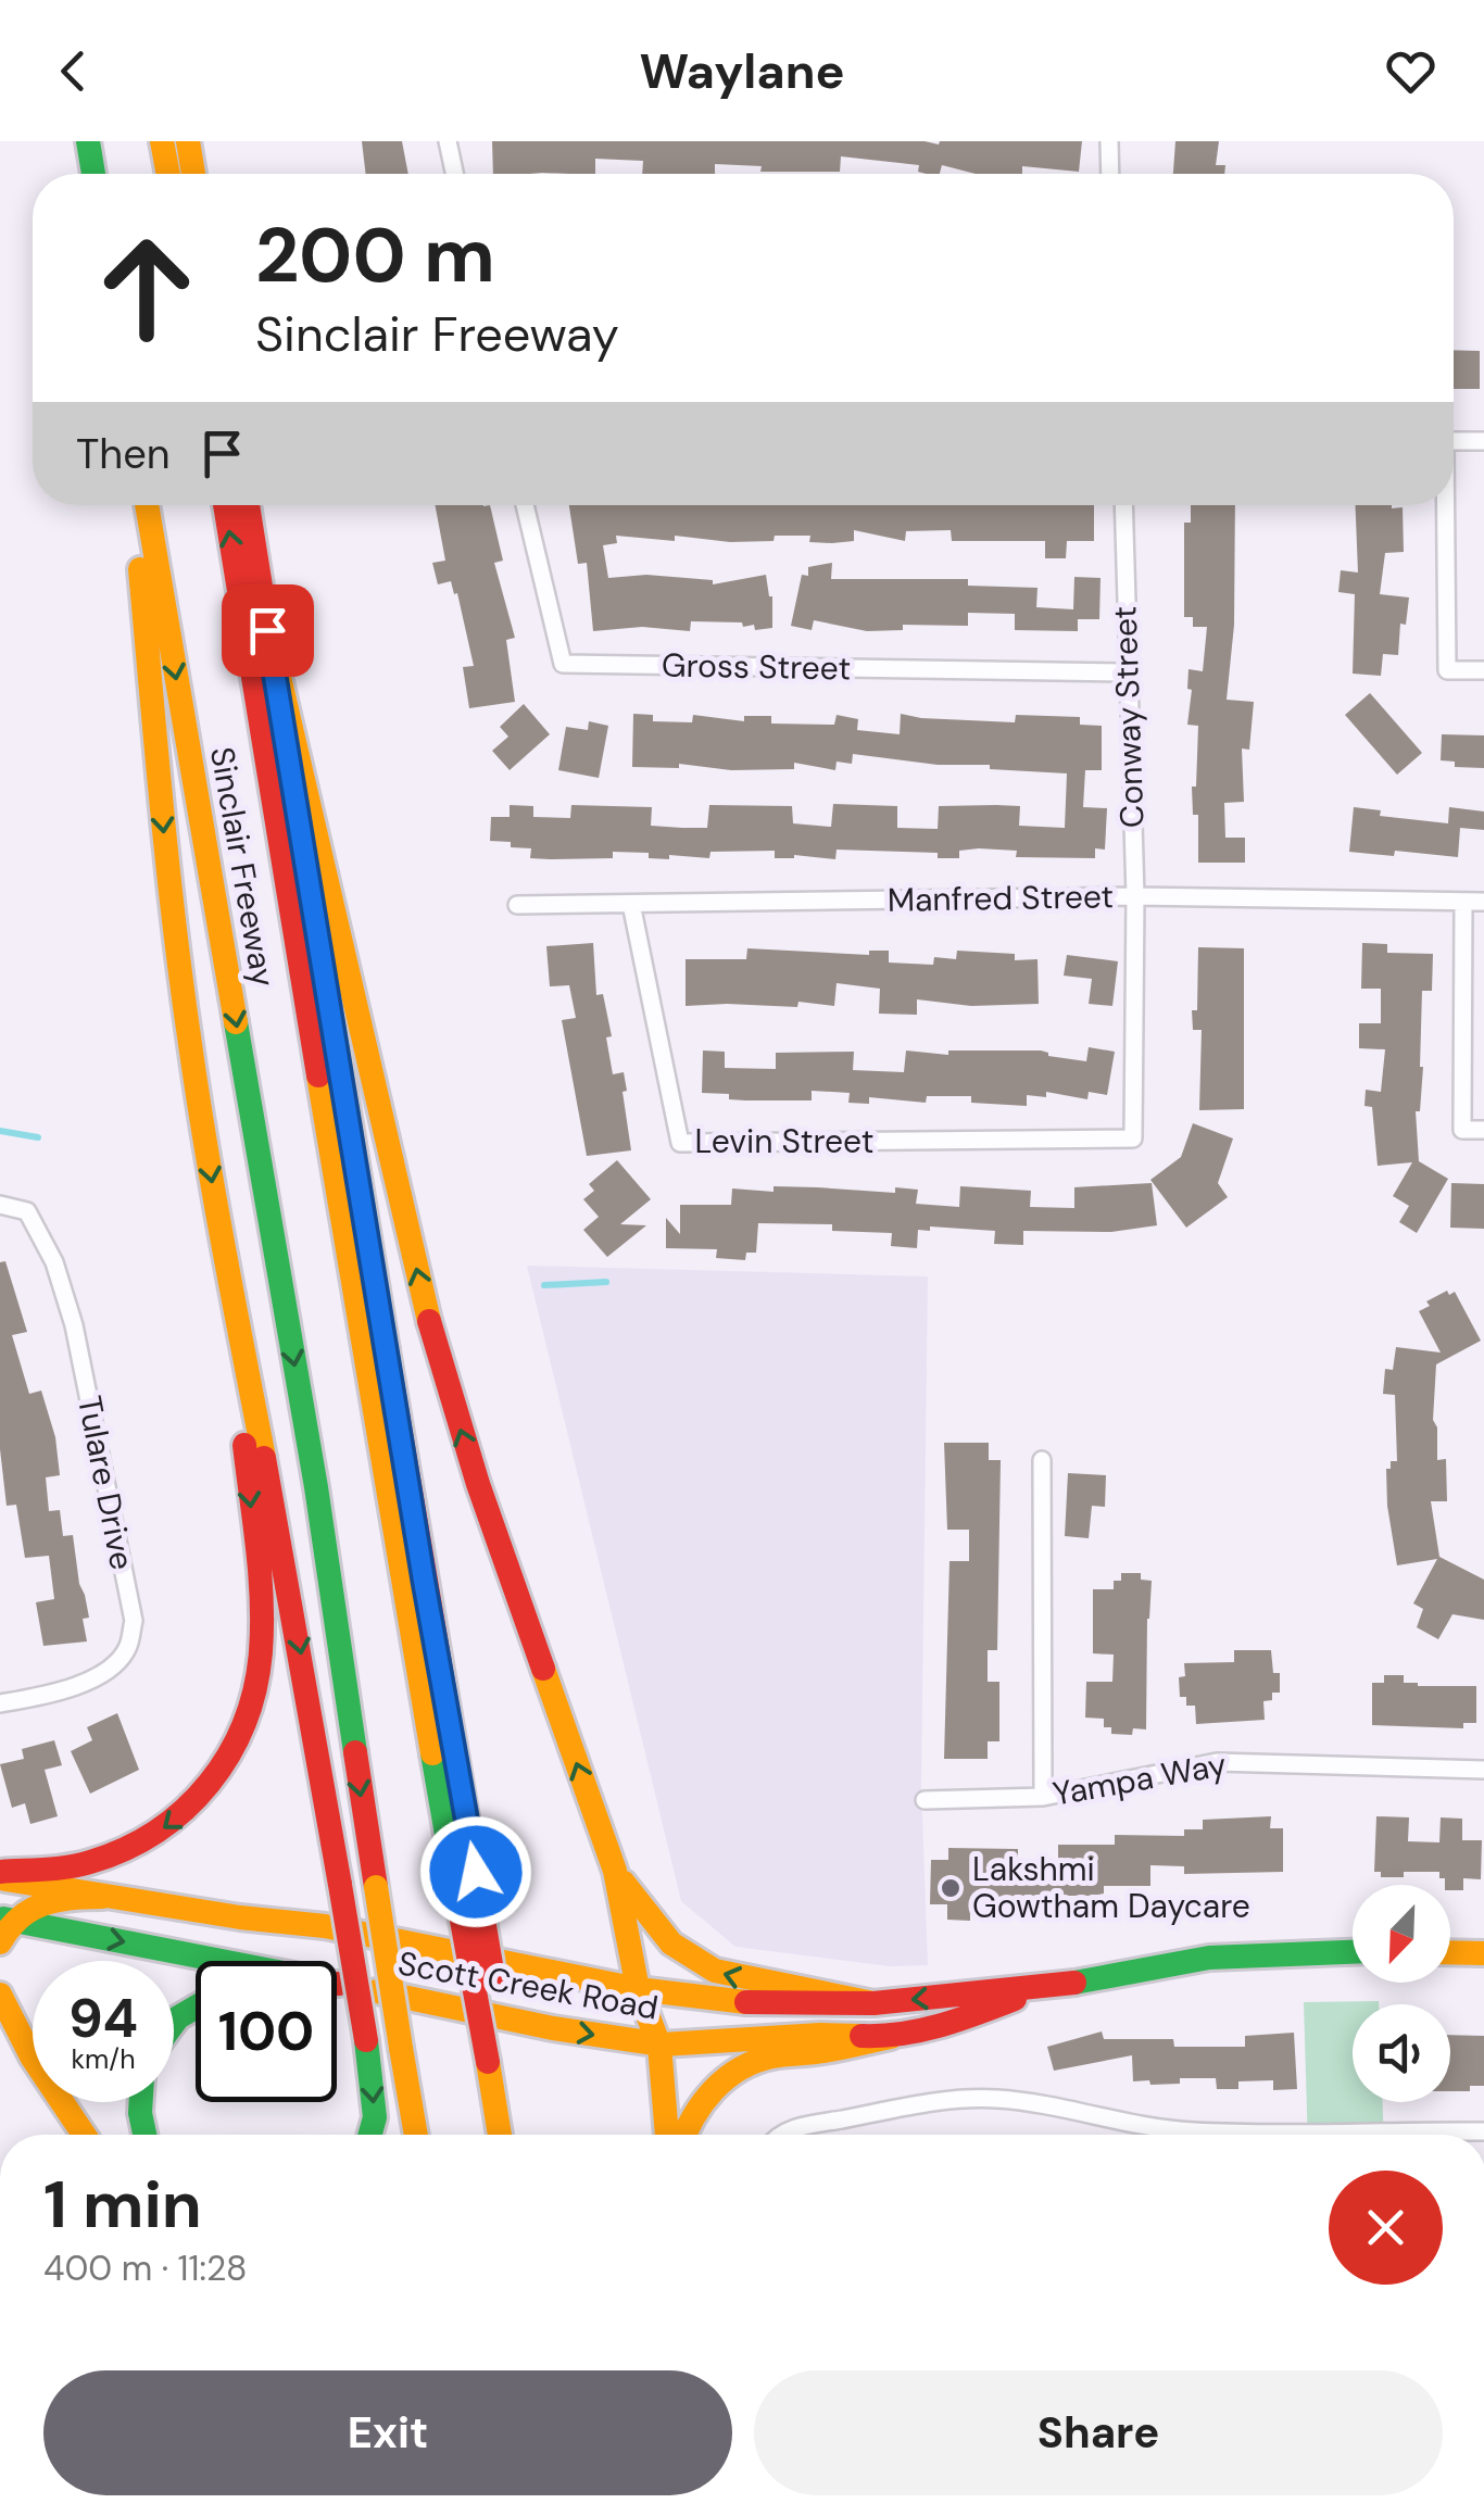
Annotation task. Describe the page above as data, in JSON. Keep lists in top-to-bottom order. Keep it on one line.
{"streets":{"main road":["Sinclair Freeway","Scott Creek Road"],"street":["Gross Street","Conway Street","Manfred Street","Levin Street","Tulare Drive","Yampa Way"]},"crossings":[["Gross Street","Conway Street"],["Conway Street","Manfred Street"],["Conway Street","Levin Street"],["Manfred Street","Levin Street"]],"places":["Lakshmi Gowtham Daycare"],"north":"bottom left","page":{"header":"Waylane","turn":["200 m","Sinclair Freeway"],"then":"Then","speed":"94 km/h","limit":"100","heading":["1 min","400 m · 11:28"],"buttons":["Exit","Share"]}}
